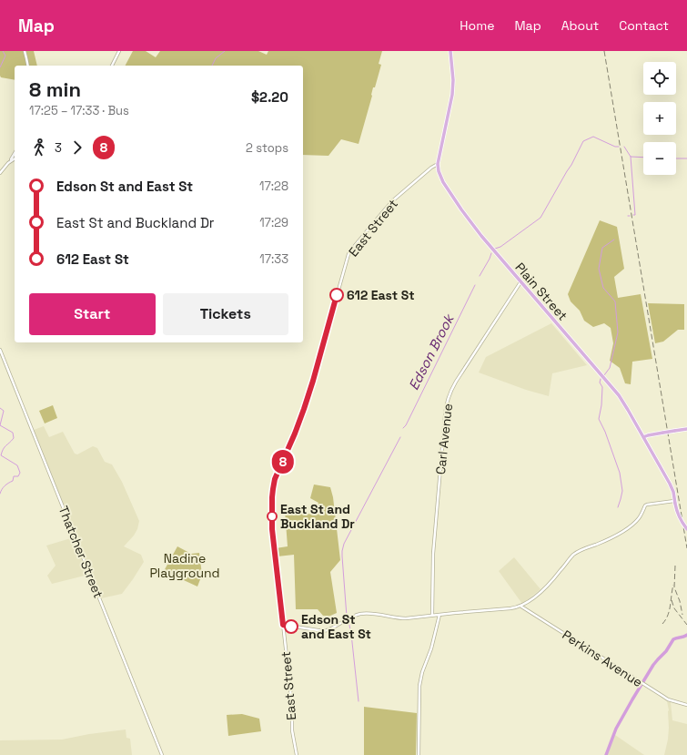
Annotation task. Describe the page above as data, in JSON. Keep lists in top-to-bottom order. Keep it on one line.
{"streets":{"main road":["Plain Street"],"street":["East Street","Carl Avenue","Thatcher Street","Perkins Avenue"]},"crossings":[["East Street","Plain Street"],["Plain Street","Carl Avenue"]],"water":["Edson Brook"],"parks":["Nadine Playground"],"places":["612 East St","East St and Buckland Dr","Edson St and East St"],"lines":["bus line 8"],"page":{"header":"Map","nav":["Home","Map","About","Contact"],"on_map":"8","map_buttons":["+","−"],"heading":["8 min","17:25 – 17:33 · Bus","$2.20"],"legs":["3","8","2 stops"],"list":[{"name":"Edson St and East St","value":"17:28"},{"name":"East St and Buckland Dr","value":"17:29"},{"name":"612 East St","value":"17:33"}],"buttons":["Start","Tickets"]}}
